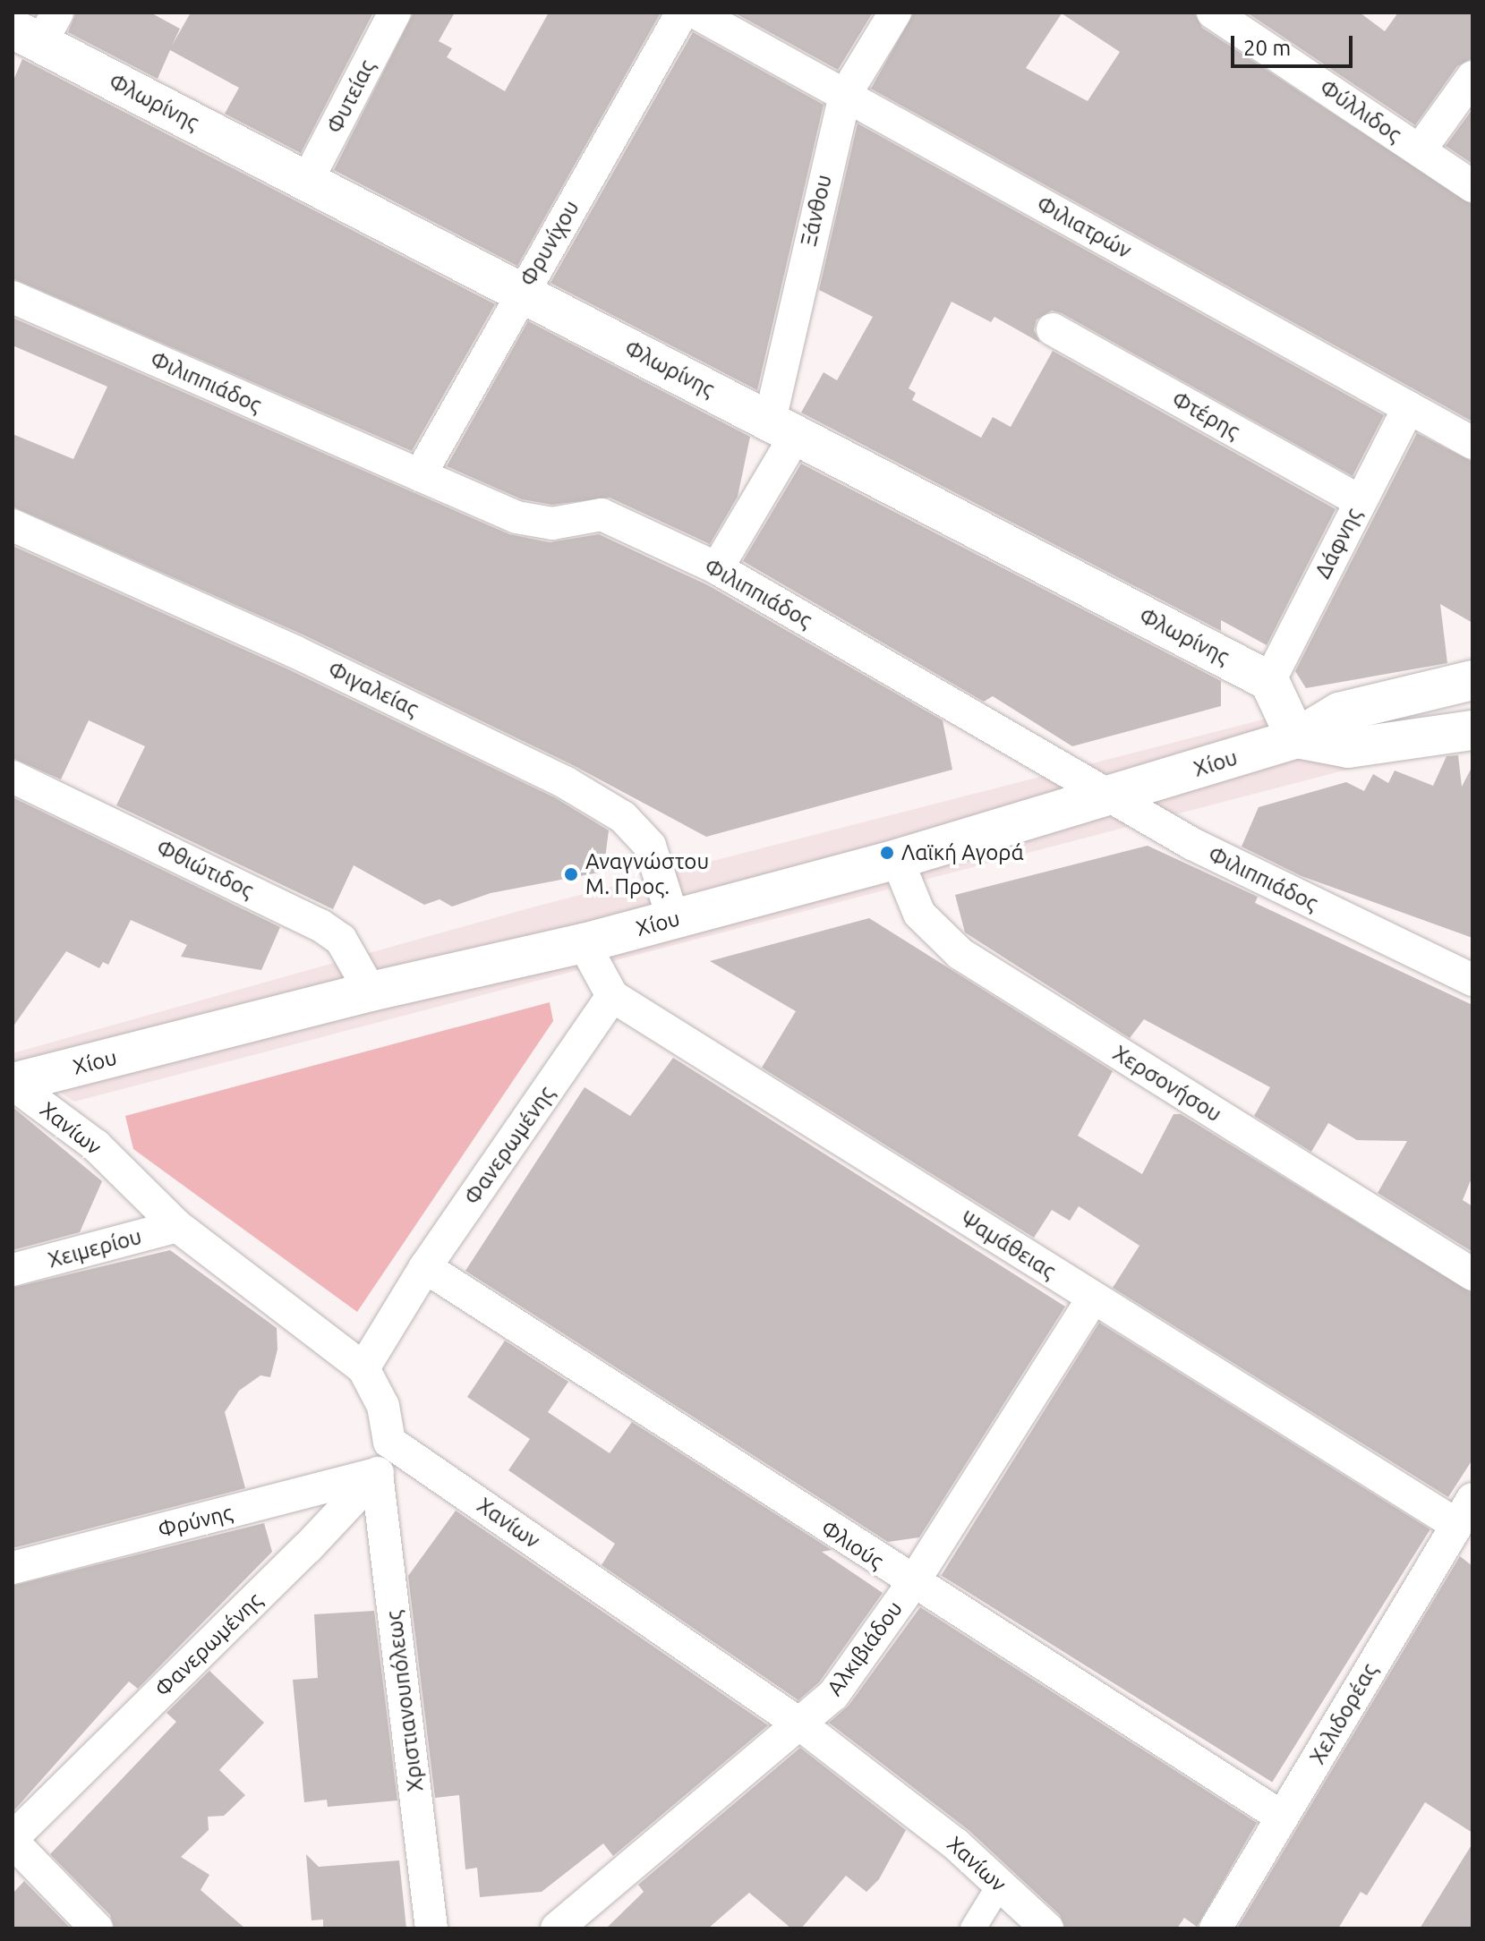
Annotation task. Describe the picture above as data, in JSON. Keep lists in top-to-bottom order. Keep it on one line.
{"streets":{"street":["Φυτείας","Φλωρίνης","Φύλλιδος","Ξάνθου","Φιλιατρών","Φρυνίχου","Φιλιππιάδος","Φτέρης","Δάφνης","Φιγαλείας","Χίου","Φθιώτιδος","Χερσονήσου","Χανίων","Φανερωμένης","Ψαμάθειας","Χειμερίου","Φρύνης","Φλιούς","Αλκιβιάδου","Χριστιανουπόλεως","Χελιδορέας"]},"crossings":[["Φυτείας","Φλωρίνης"],["Φλωρίνης","Ξάνθου"],["Φλωρίνης","Φρυνίχου"],["Φλωρίνης","Δάφνης"],["Ξάνθου","Φιλιατρών"],["Ξάνθου","Φιλιππιάδος"],["Φιλιατρών","Δάφνης"],["Φρυνίχου","Φιλιππιάδος"],["Φιλιππιάδος","Χίου"],["Φτέρης","Δάφνης"],["Φιγαλείας","Χίου"],["Χίου","Φθιώτιδος"],["Χίου","Χερσονήσου"],["Χίου","Χανίων"],["Χίου","Ψαμάθειας"],["Χανίων","Φανερωμένης"],["Χανίων","Χειμερίου"],["Χανίων","Αλκιβιάδου"],["Φανερωμένης","Ψαμάθειας"],["Φανερωμένης","Φρύνης"],["Φανερωμένης","Φλιούς"],["Φανερωμένης","Χριστιανουπόλεως"],["Ψαμάθειας","Αλκιβιάδου"],["Ψαμάθειας","Χελιδορέας"],["Φρύνης","Χριστιανουπόλεως"],["Φλιούς","Αλκιβιάδου"],["Φλιούς","Χελιδορέας"]],"places":["Λαϊκή Αγορά","Αναγνώστου Μ. Προς."],"scale_bar":"20 m"}
